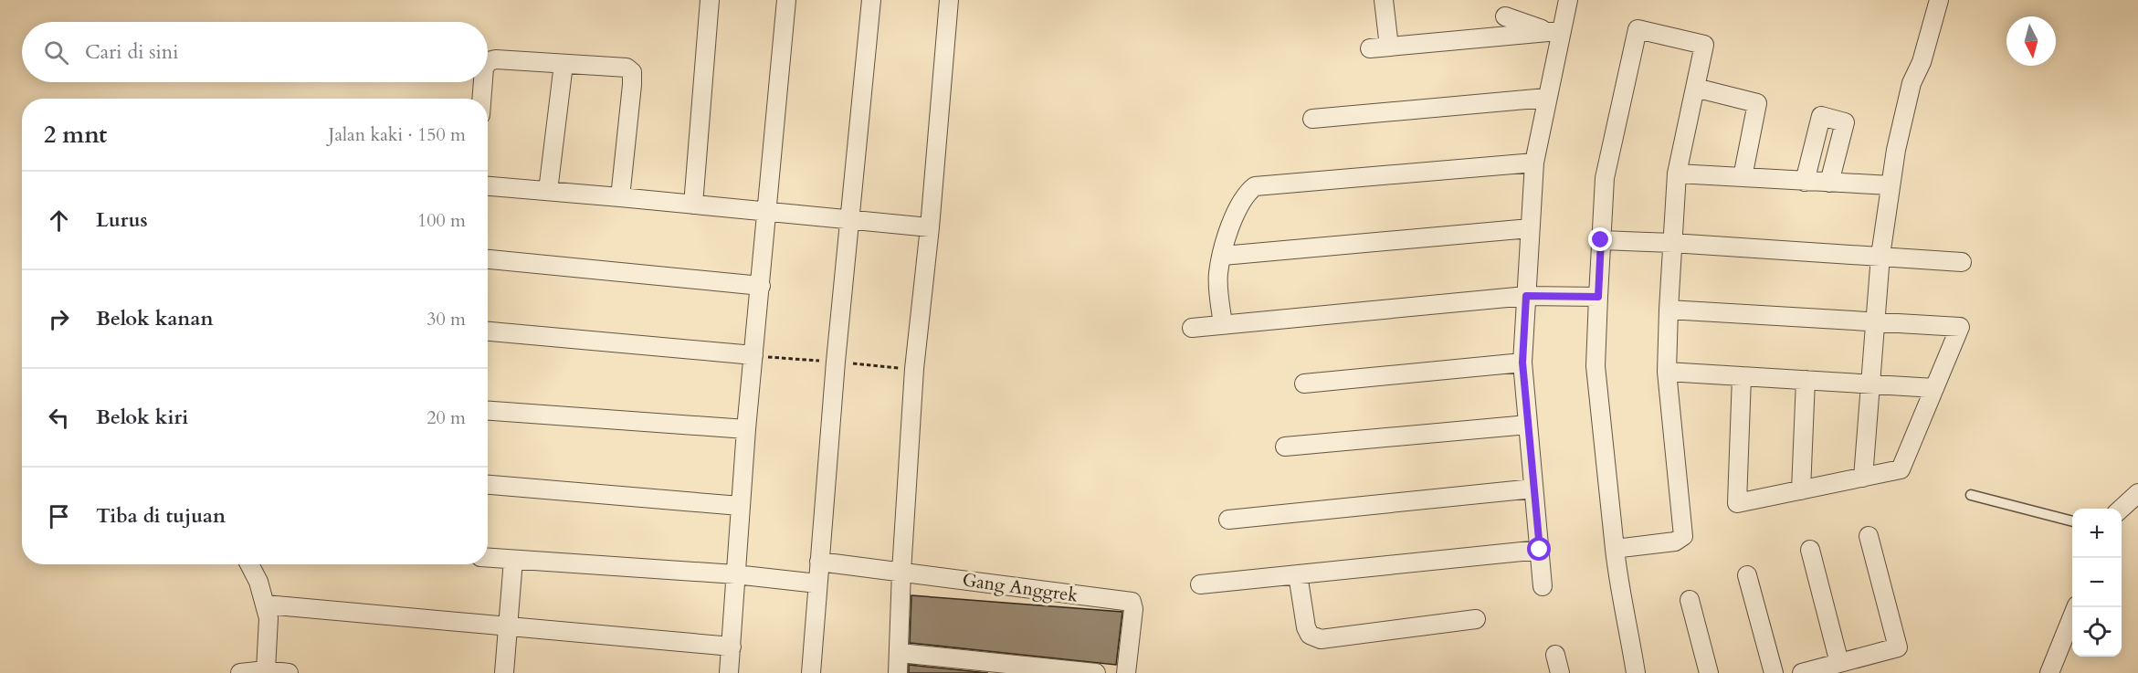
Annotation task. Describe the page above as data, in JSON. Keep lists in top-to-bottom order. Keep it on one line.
{"streets":{"street":["Gang Anggrek"]},"north":"bottom","page":{"search":"Cari di sini","heading":["2 mnt","Jalan kaki · 150 m"],"list":[["Lurus","100 m"],["Belok kanan","30 m"],["Belok kiri","20 m"],"Tiba di tujuan"],"map_buttons":["+","−"]}}
